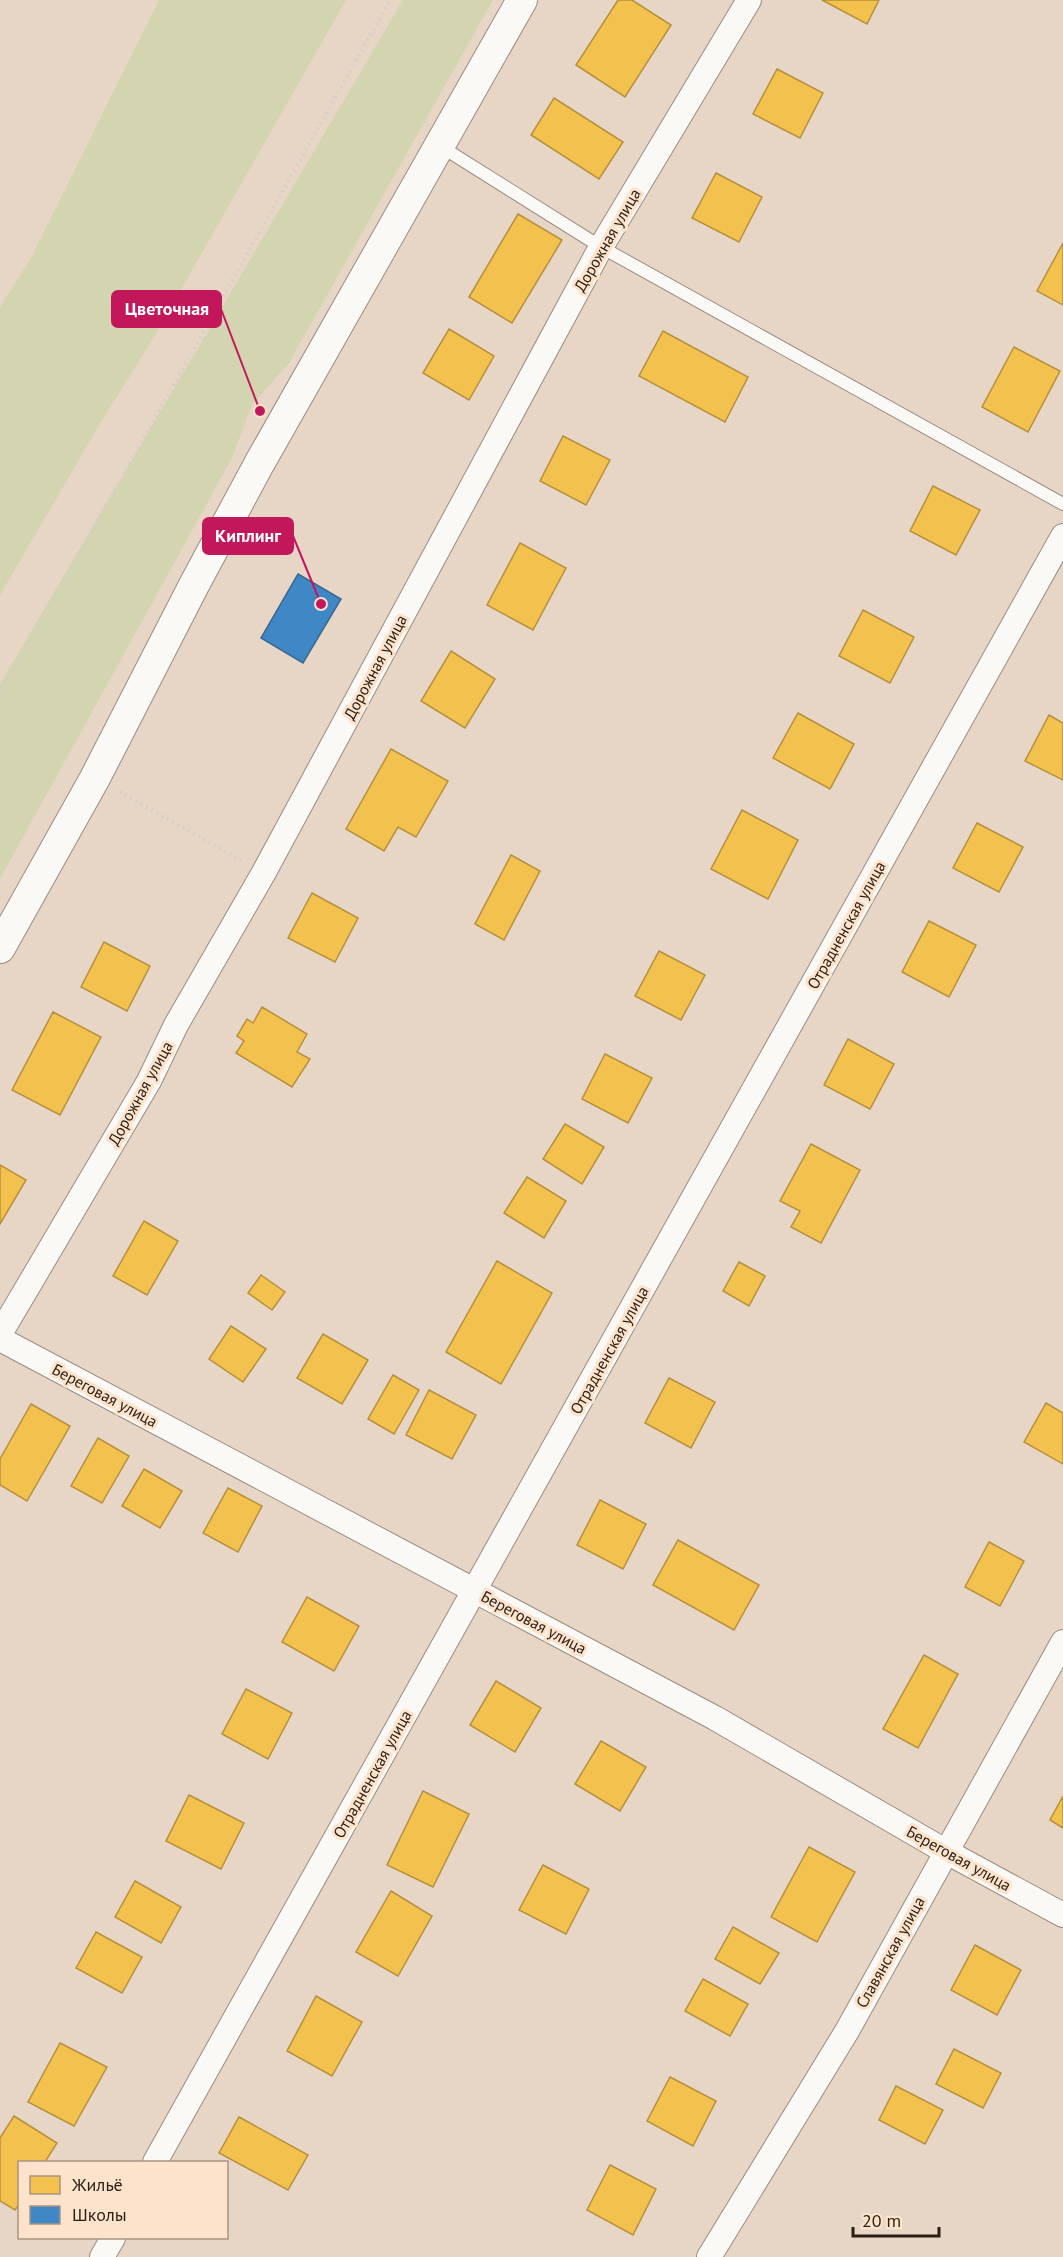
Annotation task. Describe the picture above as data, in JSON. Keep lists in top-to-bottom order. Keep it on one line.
{"streets":{"street":["Дорожная улица","Отрадненская улица","Береговая улица","Славянская улица"]},"crossings":[["Отрадненская улица","Береговая улица"],["Береговая улица","Славянская улица"]],"places":["Цветочная","Киплинг"],"legend":["Жильё","Школы"],"scale_bar":"20 m"}
